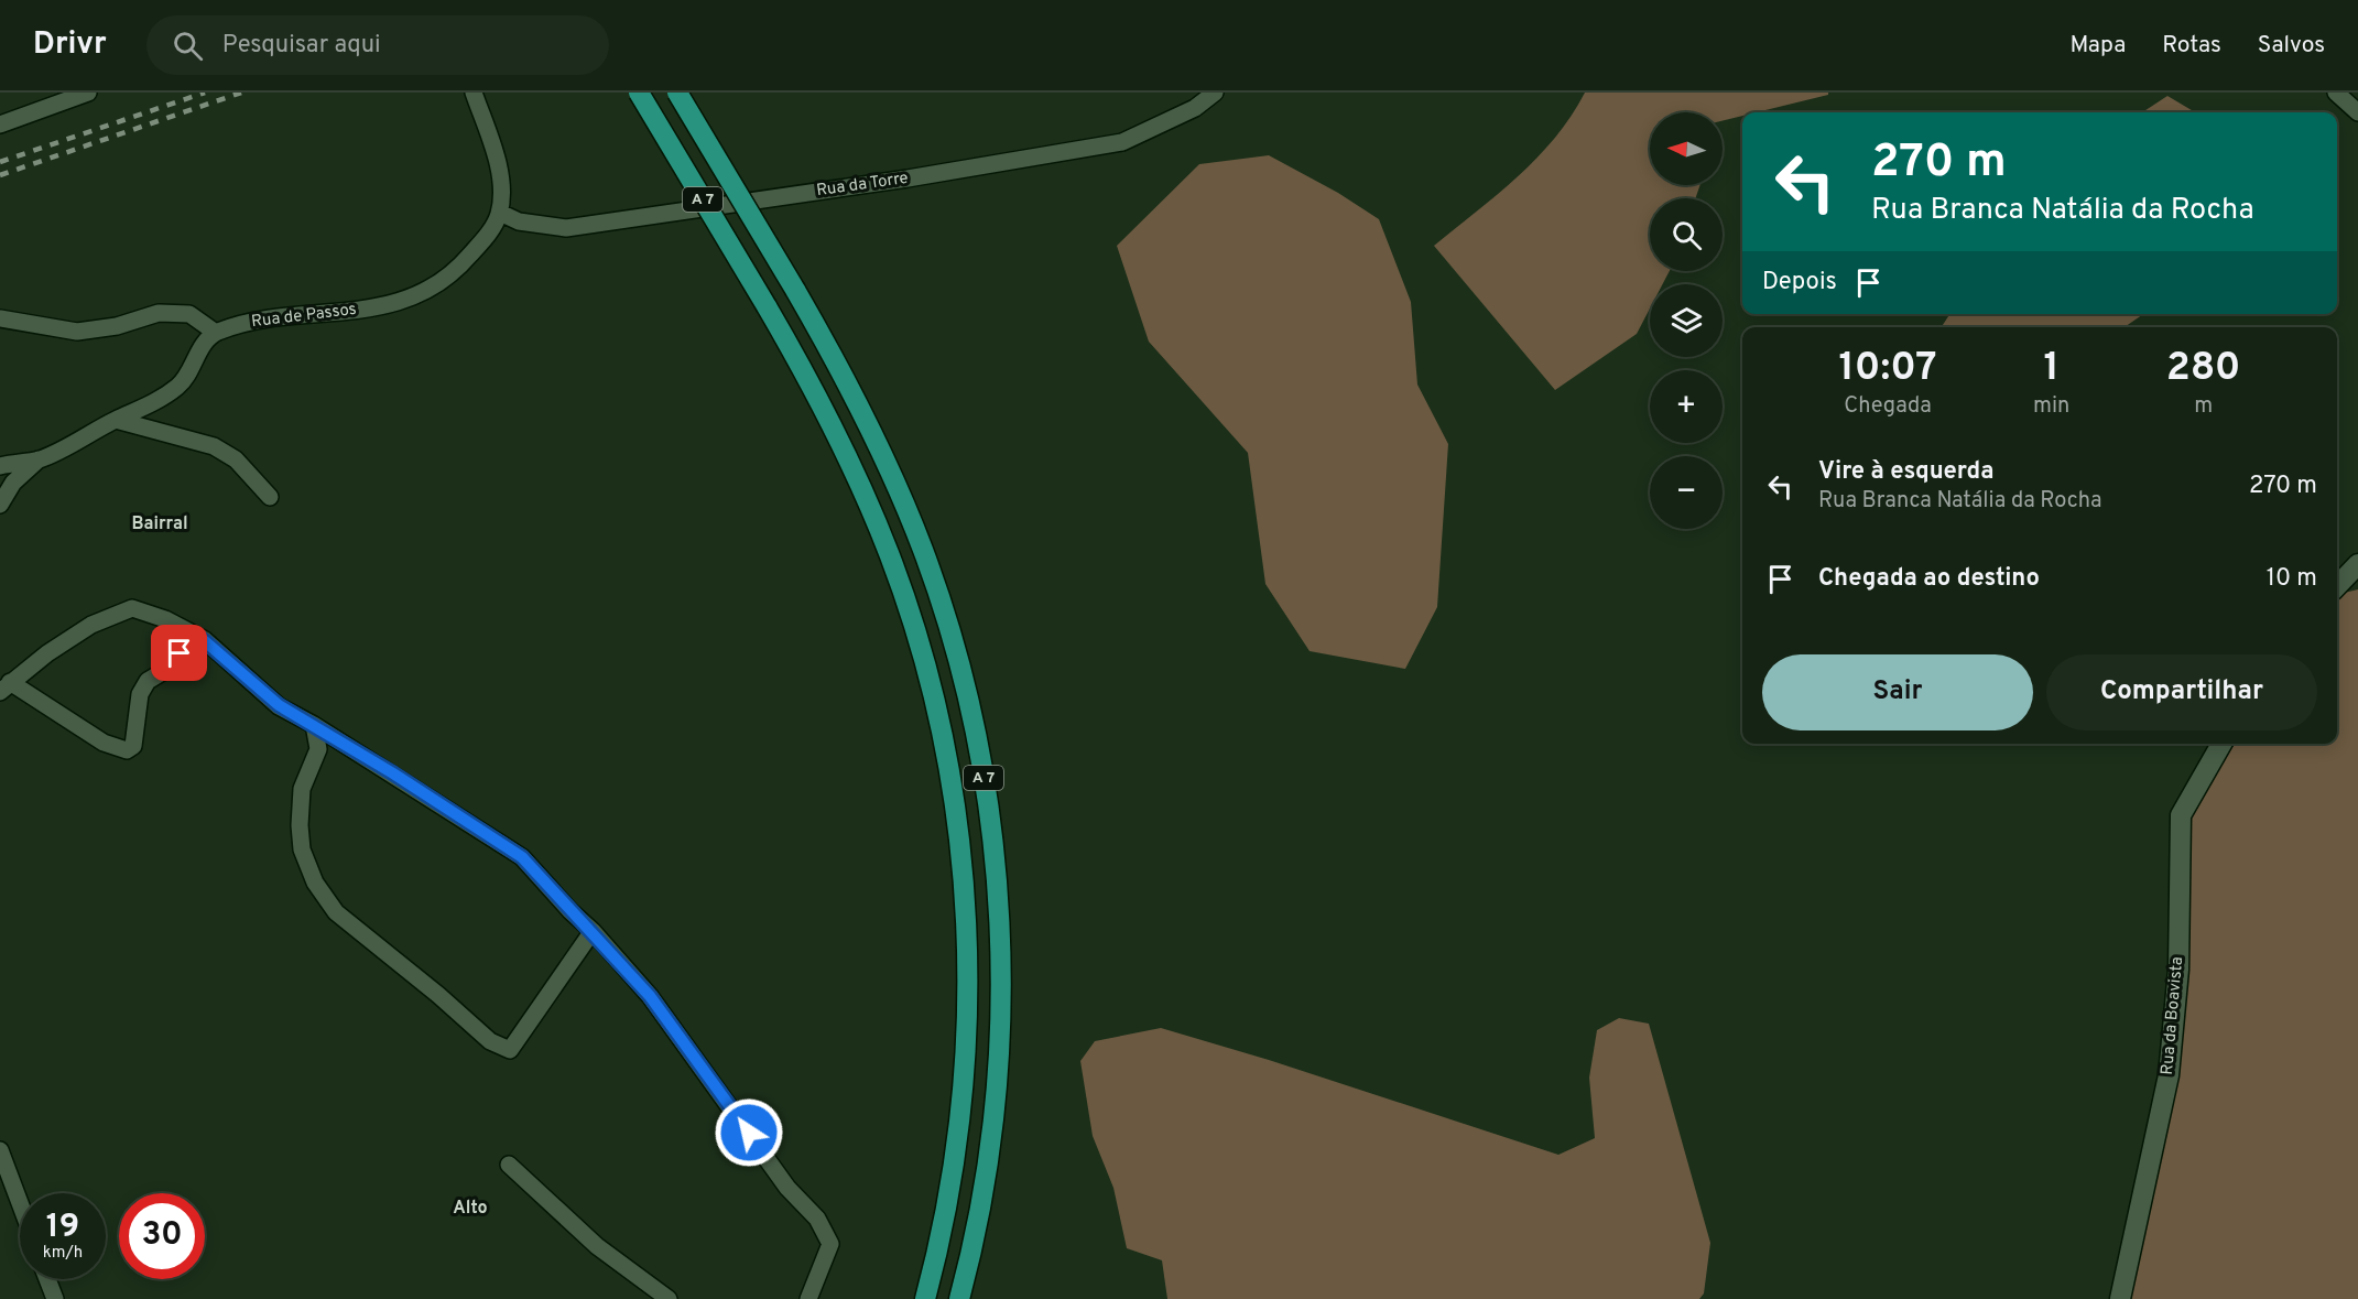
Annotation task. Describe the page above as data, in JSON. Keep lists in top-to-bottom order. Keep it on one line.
{"streets":{"highway":["A 7"],"street":["Rua da Torre","Rua de Passos","Rua da Boavista"]},"crossings":[["Rua da Torre","Rua de Passos"]],"districts":["Bairral","Alto"],"north":"left","page":{"header":"Drivr","search":"Pesquisar aqui","nav":["Mapa","Rotas","Salvos"],"map_buttons":["+","−"],"turn":["270 m","Rua Branca Natália da Rocha"],"then":"Depois","eta":["10:07","Chegada","1","min","280","m"],"list":[{"name":"Vire à esquerda","note":"Rua Branca Natália da Rocha","value":"270 m"},{"name":"Chegada ao destino","value":"10 m"}],"buttons":["Sair","Compartilhar"],"speed":"19 km/h","limit":"30"}}
